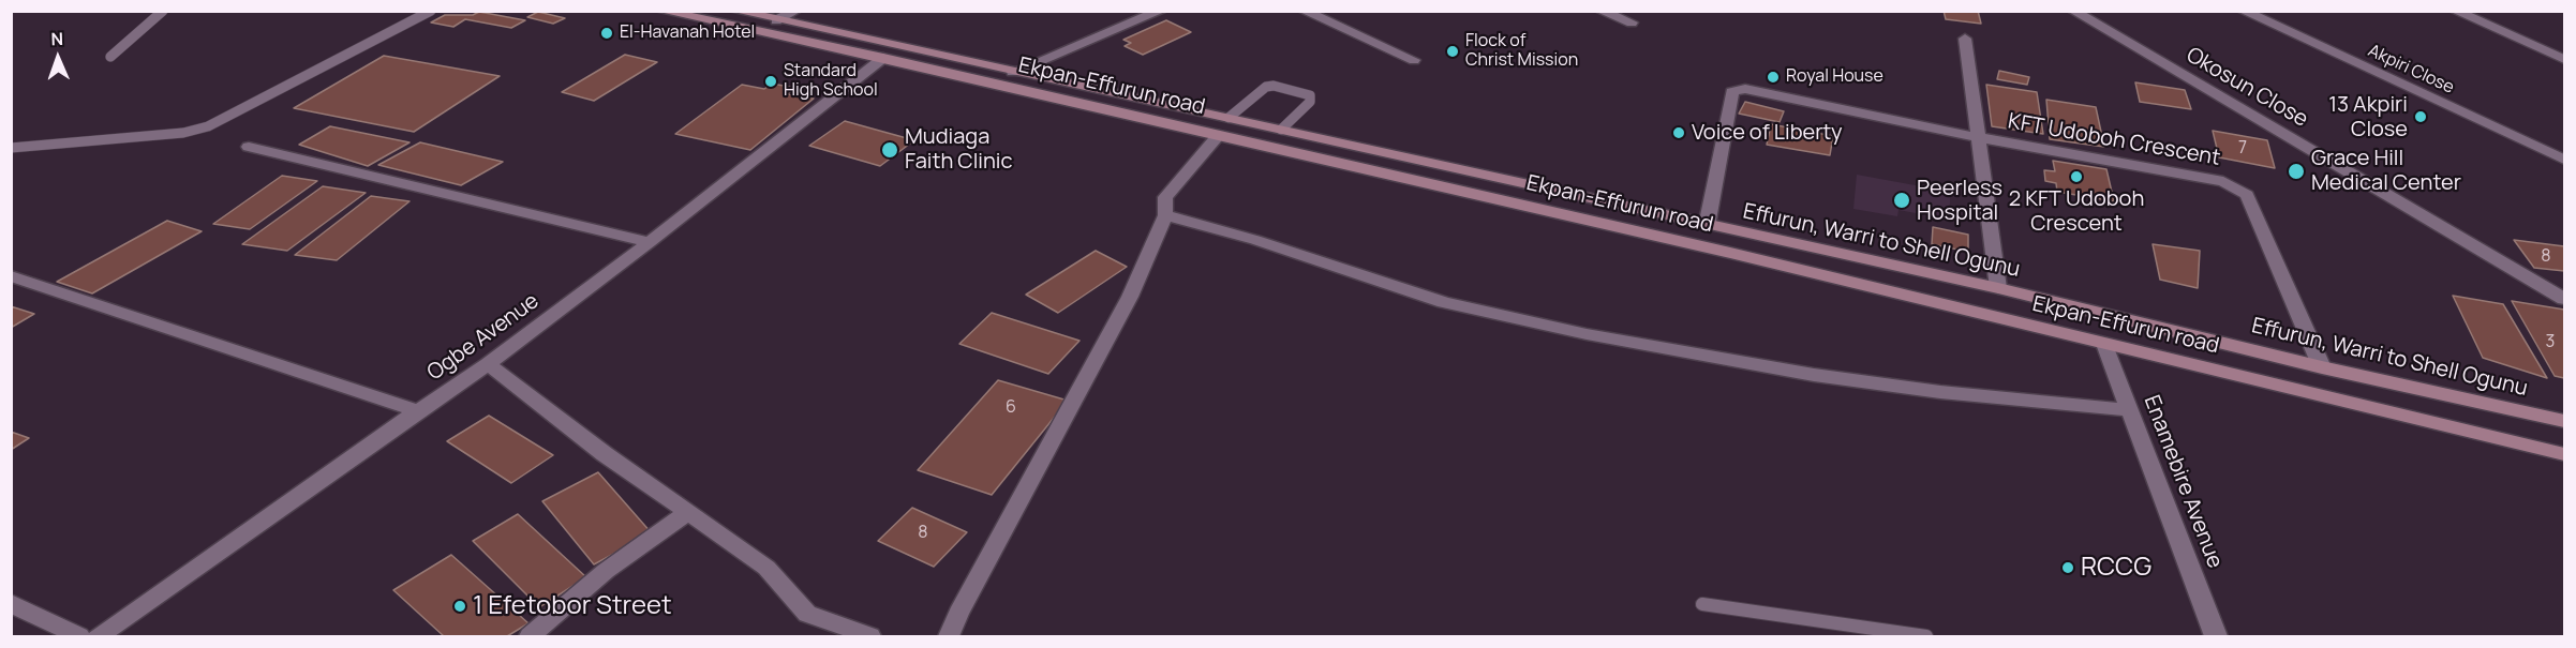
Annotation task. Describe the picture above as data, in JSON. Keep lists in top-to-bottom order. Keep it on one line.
{"streets":{"main road":["Ekpan-Effurun road","Effurun, Warri to Shell Ogunu"],"street":["Akpiri Close","Okosun Close","KFT Udoboh Crescent","Ogbe Avenue","Enamebire Avenue"]},"crossings":[["Ekpan-Effurun road","Ogbe Avenue"],["Ekpan-Effurun road","Enamebire Avenue"],["KFT Udoboh Crescent","Effurun, Warri to Shell Ogunu"]],"places":["El-Havanah Hotel","Flock of Christ Mission","Royal House","Standard High School","13 Akpiri Close","Voice of Liberty","Mudiaga Faith Clinic","Grace Hill Medical Center","2 KFT Udoboh Crescent","Peerless Hospital","RCCG","1 Efetobor Street"],"house_numbers":["7","8","3","6","8"],"north":"top"}
